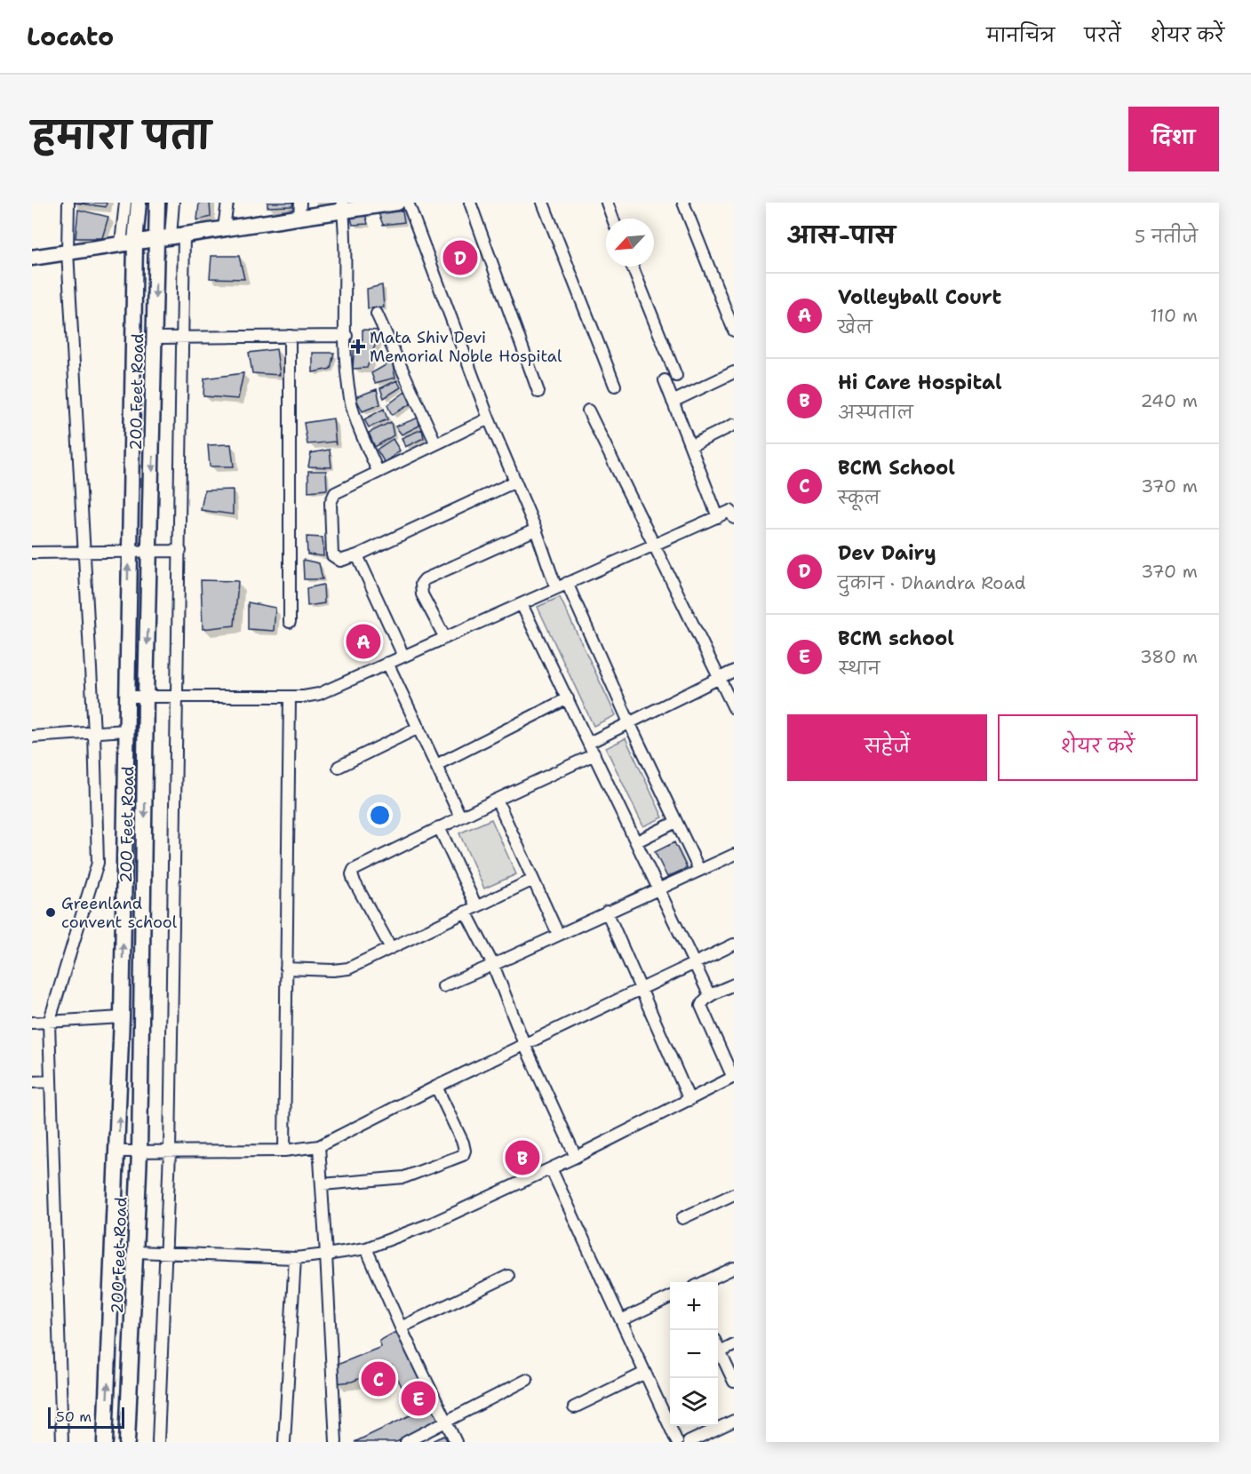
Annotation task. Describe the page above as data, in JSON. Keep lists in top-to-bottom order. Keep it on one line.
{"streets":{"street":["200 Feet Road"]},"places":{"health":["Mata Shiv Devi Memorial Noble Hospital"],"other":["Greenland convent school"]},"scale_bar":"50 m","north":"bottom left","page":{"header":"Locato","nav":["मानचित्र","परतें","शेयर करें"],"title":"हमारा पता","buttons":["दिशा",["सहेजें","शेयर करें"]],"heading":["आस-पास","5 नतीजे"],"pins":["D","A","B","C","E"],"list":[{"mark":"A","name":"Volleyball Court","note":"खेल","value":"110 m"},{"mark":"B","name":"Hi Care Hospital","note":"अस्पताल","value":"240 m"},{"mark":"C","name":"BCM School","note":"स्कूल","value":"370 m"},{"mark":"D","name":"Dev Dairy","note":"दुकान · Dhandra Road","value":"370 m"},{"mark":"E","name":"BCM school","note":"स्थान","value":"380 m"}],"map_buttons":["+","−"],"scale":"50 m"}}
